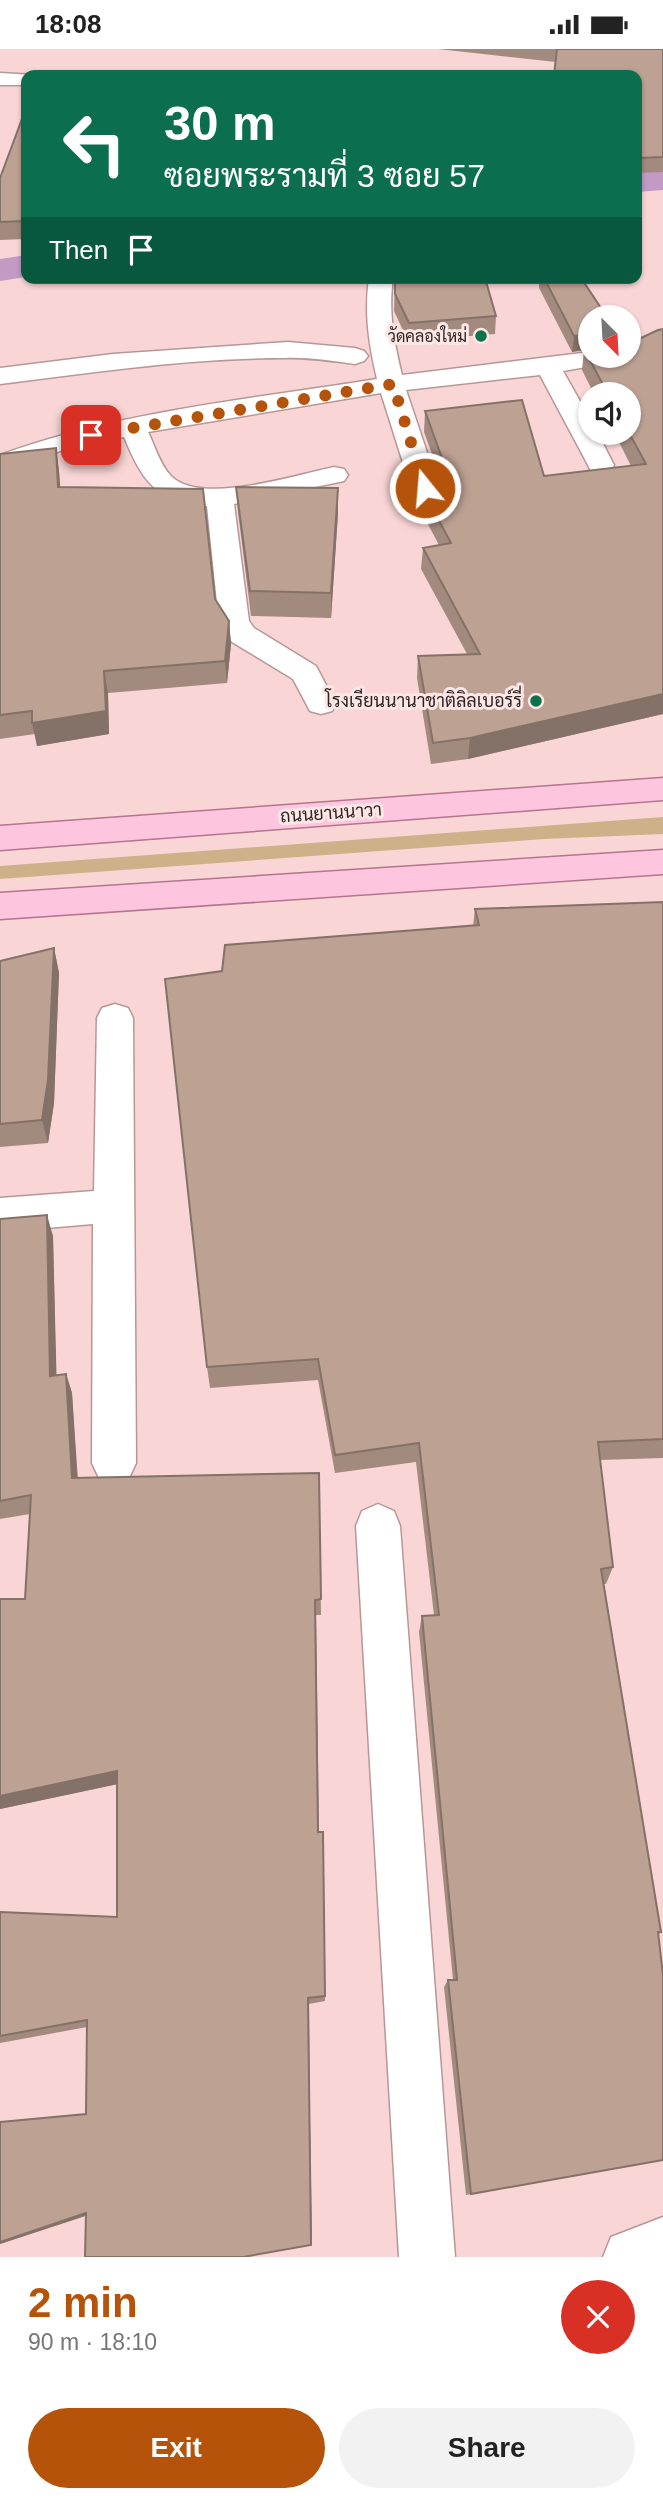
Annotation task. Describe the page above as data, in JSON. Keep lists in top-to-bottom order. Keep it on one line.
{"streets":{"main road":["ถนนยานนาวา"]},"places":["วัดคลองใหม่","โรงเรียนนานาชาติลิลเบอร์รี่"],"north":"bottom right","page":{"status":"18:08","turn":["30 m","ซอยพระรามที่ 3 ซอย 57"],"then":"Then","heading":["2 min","90 m · 18:10"],"buttons":["Exit","Share"]}}
